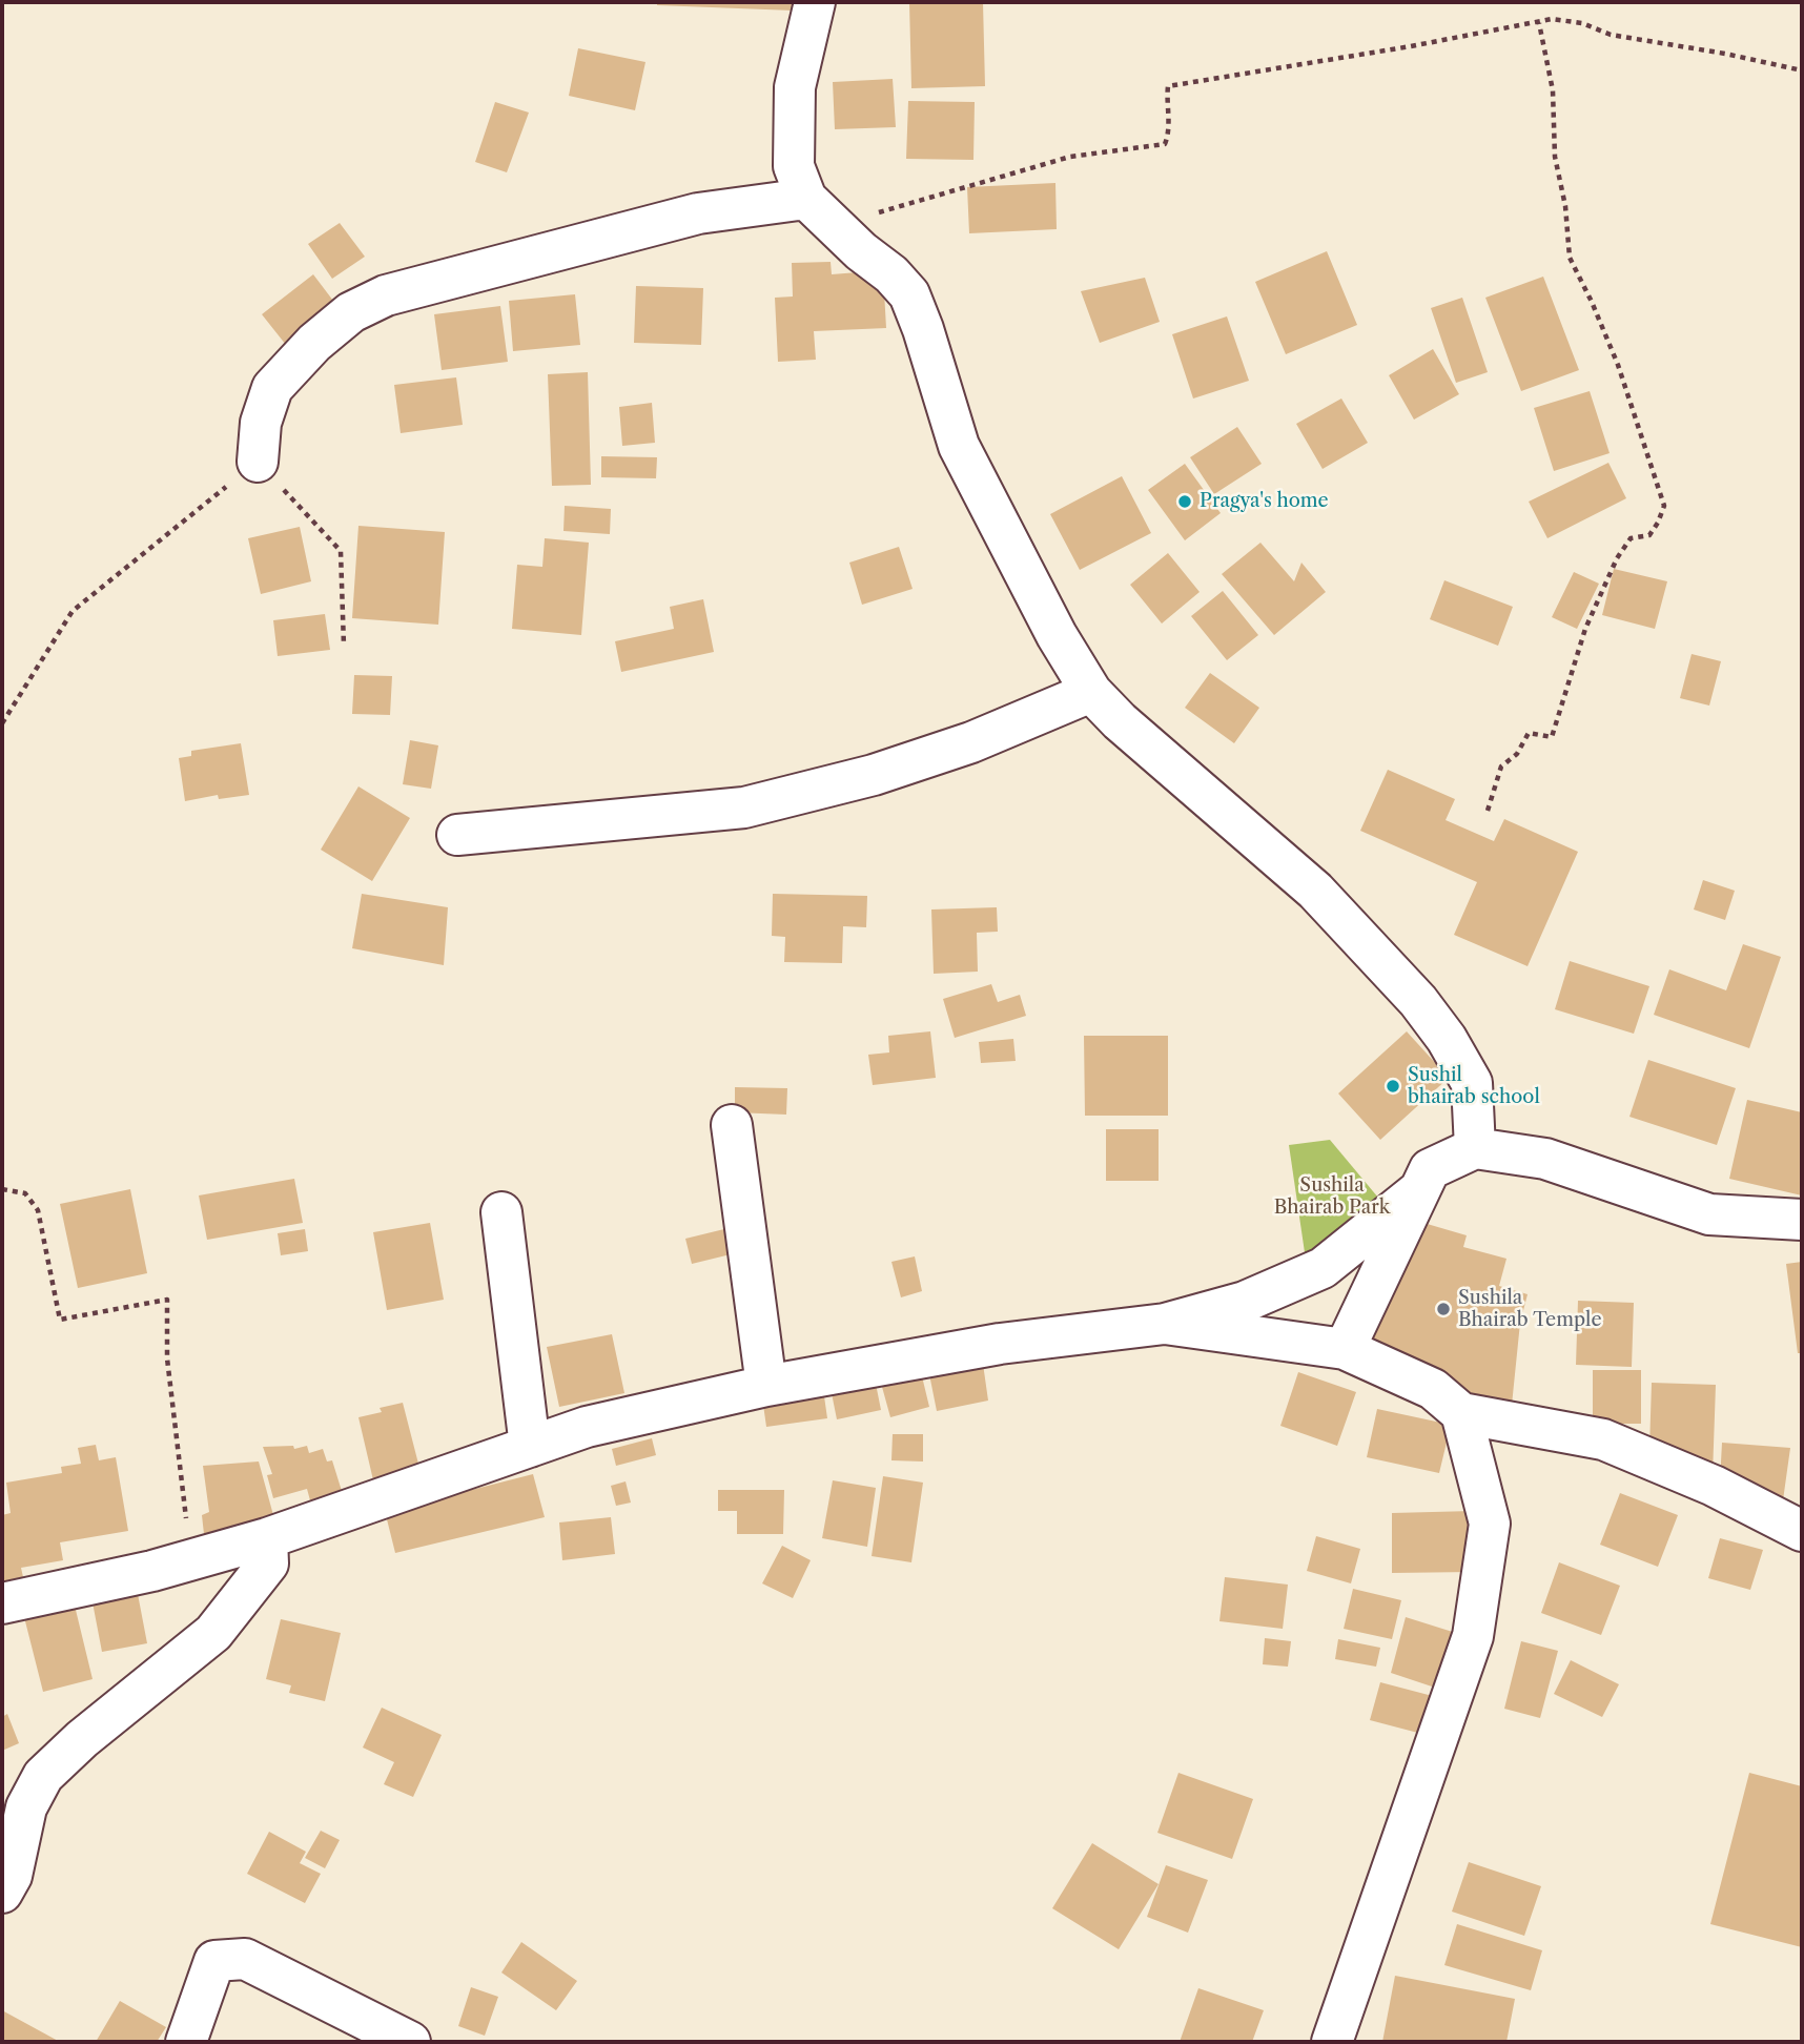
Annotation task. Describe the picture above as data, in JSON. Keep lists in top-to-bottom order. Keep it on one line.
{"parks":["Sushila Bhairab Park"],"places":["Pragya's home","Sushil bhairab school","Sushila Bhairab Temple"]}
